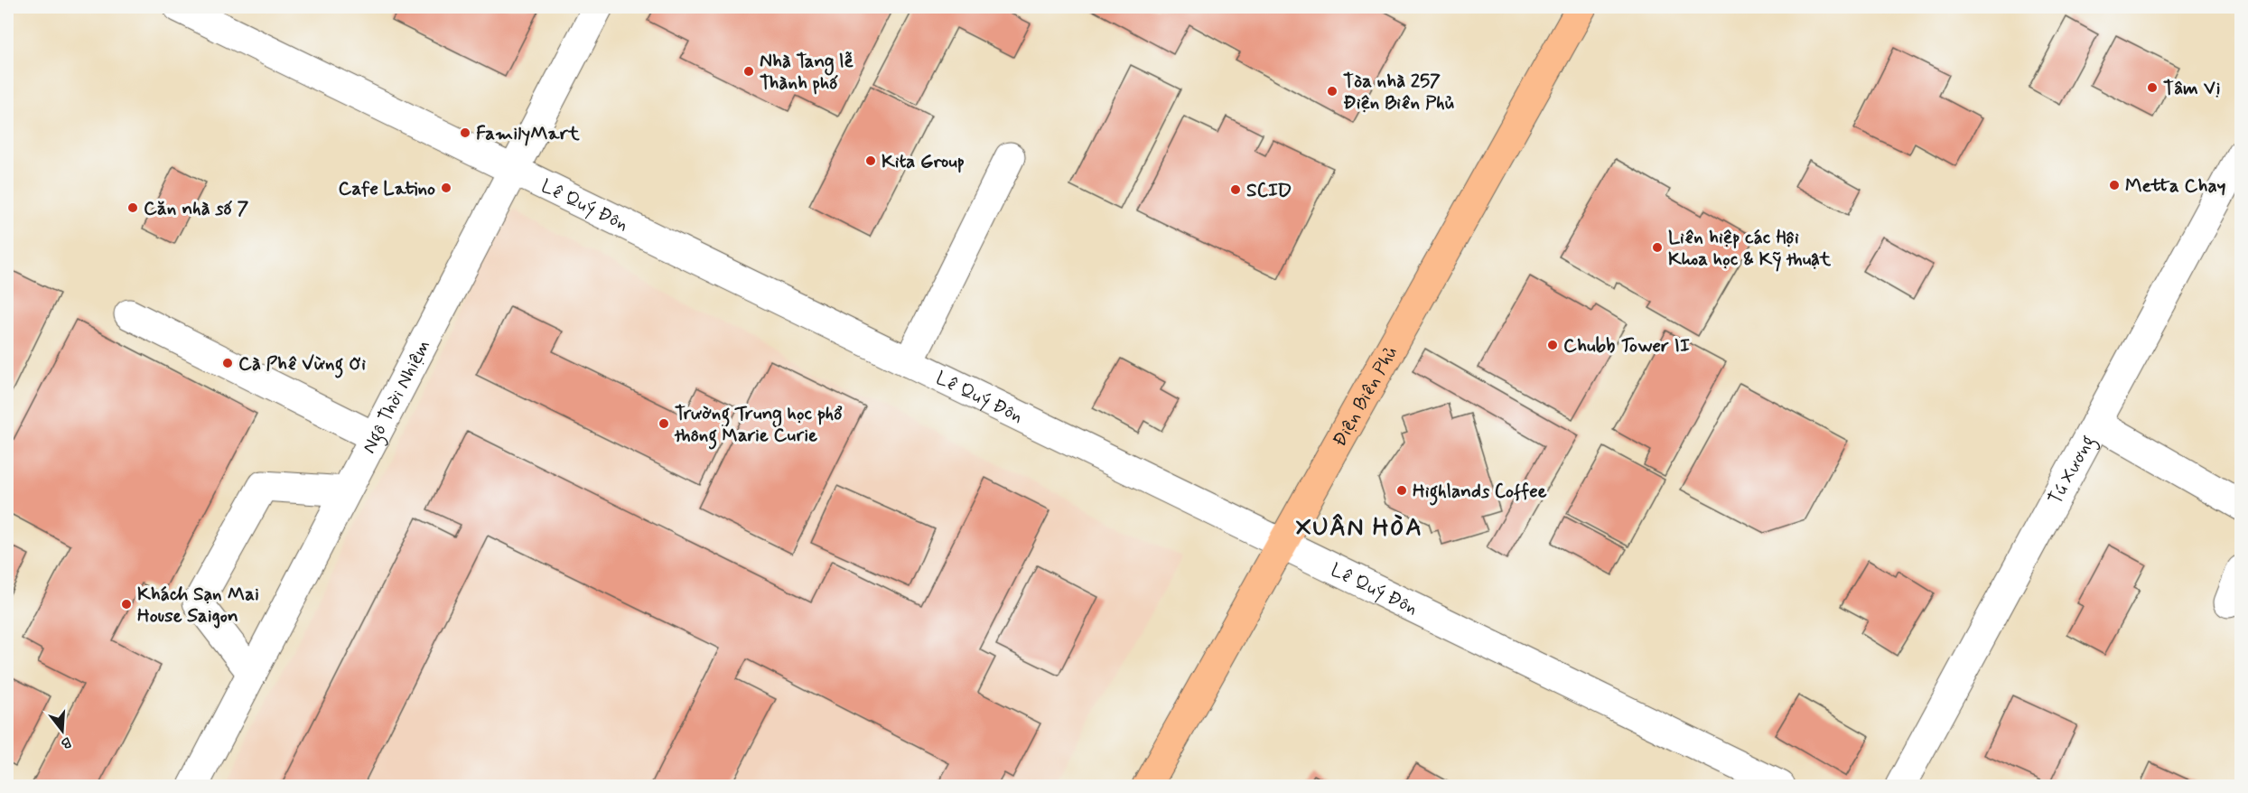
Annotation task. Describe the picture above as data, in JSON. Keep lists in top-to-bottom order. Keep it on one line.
{"streets":{"main road":["Điện Biên Phủ"],"street":["Lê Quý Đôn","Ngô Thời Nhiệm","Tú Xương"]},"crossings":[["Lê Quý Đôn","Ngô Thời Nhiệm"],["Lê Quý Đôn","Điện Biên Phủ"]],"districts":["XUÂN HÒA"],"places":["Nhà Tang lễ Thành phố","Tâm Vị","Tòa nhà 257 Điện Biên Phủ","FamilyMart","Kita Group","Metta Chay","Cafe Latino","SCID","Căn nhà số 7","Liên hiệp các Hội Khoa học & Kỹ thuật","Chubb Tower II","Cà Phê Vừng Ơi","Trường Trung học phổ thông Marie Curie","Highlands Coffee","Khách Sạn Mai House Saigon"],"north":"bottom"}
